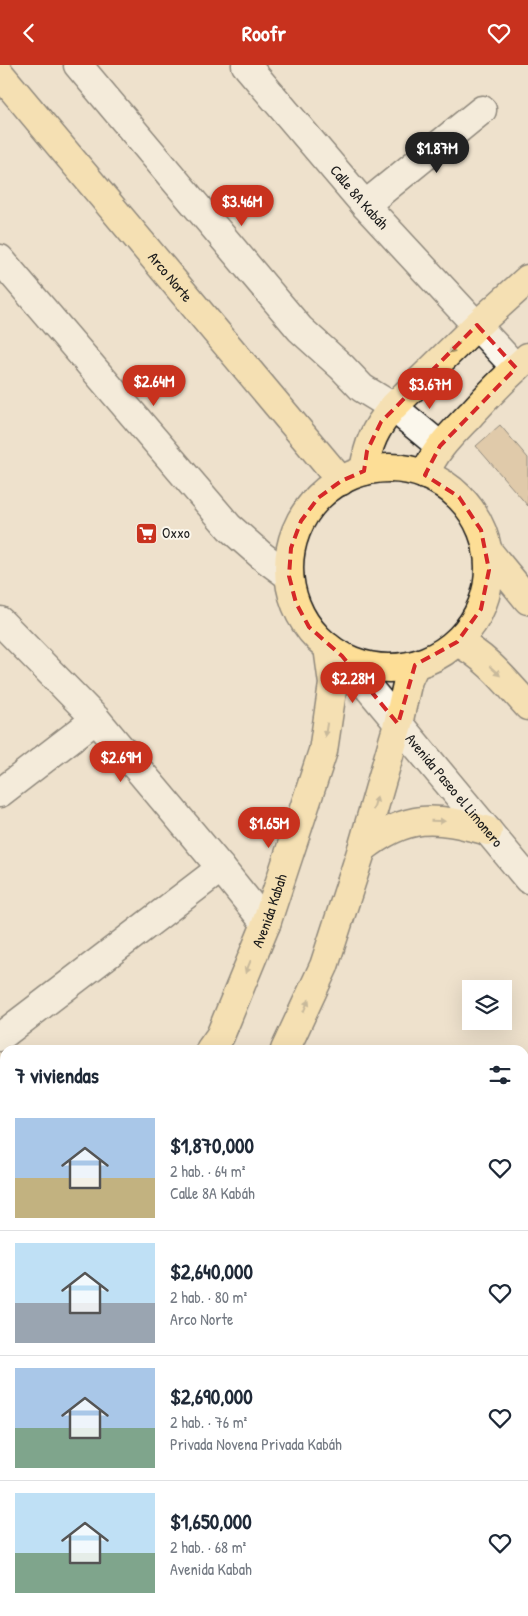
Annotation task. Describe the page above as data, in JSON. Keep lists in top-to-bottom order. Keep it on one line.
{"streets":{"main road":["Arco Norte","Avenida Kabah"],"street":["Calle 8A Kabáh","Avenida Paseo el Limonero"]},"crossings":[["Avenida Paseo el Limonero","Avenida Kabah"]],"places":{"supermarket":["Oxxo"]},"page":{"header":"Roofr","price":["$1.87M","$3.46M","$2.64M","$3.67M","$2.28M","$2.69M","$1.65M"],"heading":"7 viviendas","list":[{"name":"$1,870,000","note":"2 hab. · 64 m² · Calle 8A Kabáh"},{"name":"$2,640,000","note":"2 hab. · 80 m² · Arco Norte"},{"name":"$2,690,000","note":"2 hab. · 76 m² · Privada Novena Privada Kabáh"},{"name":"$1,650,000","note":"2 hab. · 68 m² · Avenida Kabah"}]}}
